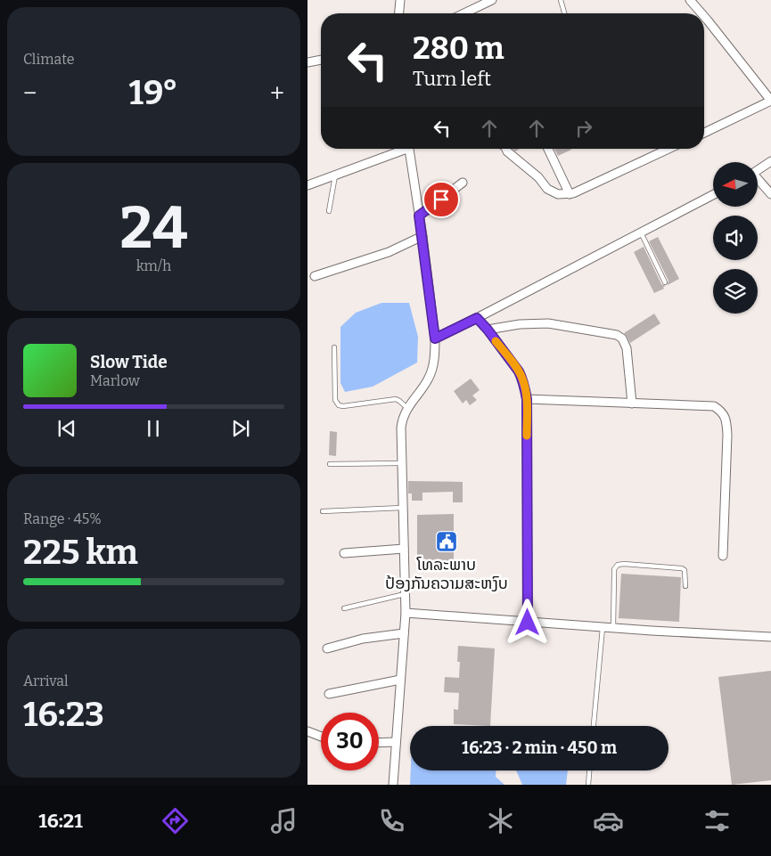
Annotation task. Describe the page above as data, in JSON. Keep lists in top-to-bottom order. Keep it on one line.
{"places":{"public building":["ໂທລະພາບ ປ້ອງກັນຄວາມສະຫງົບ"]},"north":"left","page":{"tile":["Climate",["24","km/h"],["Range · 45%","225 km"],["Arrival","16:23"]],"turn":["280 m","Turn left"],"heat":["−","19°","+"],"song":["Slow Tide","Marlow"],"limit":"30","trip":"16:23 · 2 min · 450 m","tabs":"16:21"}}
